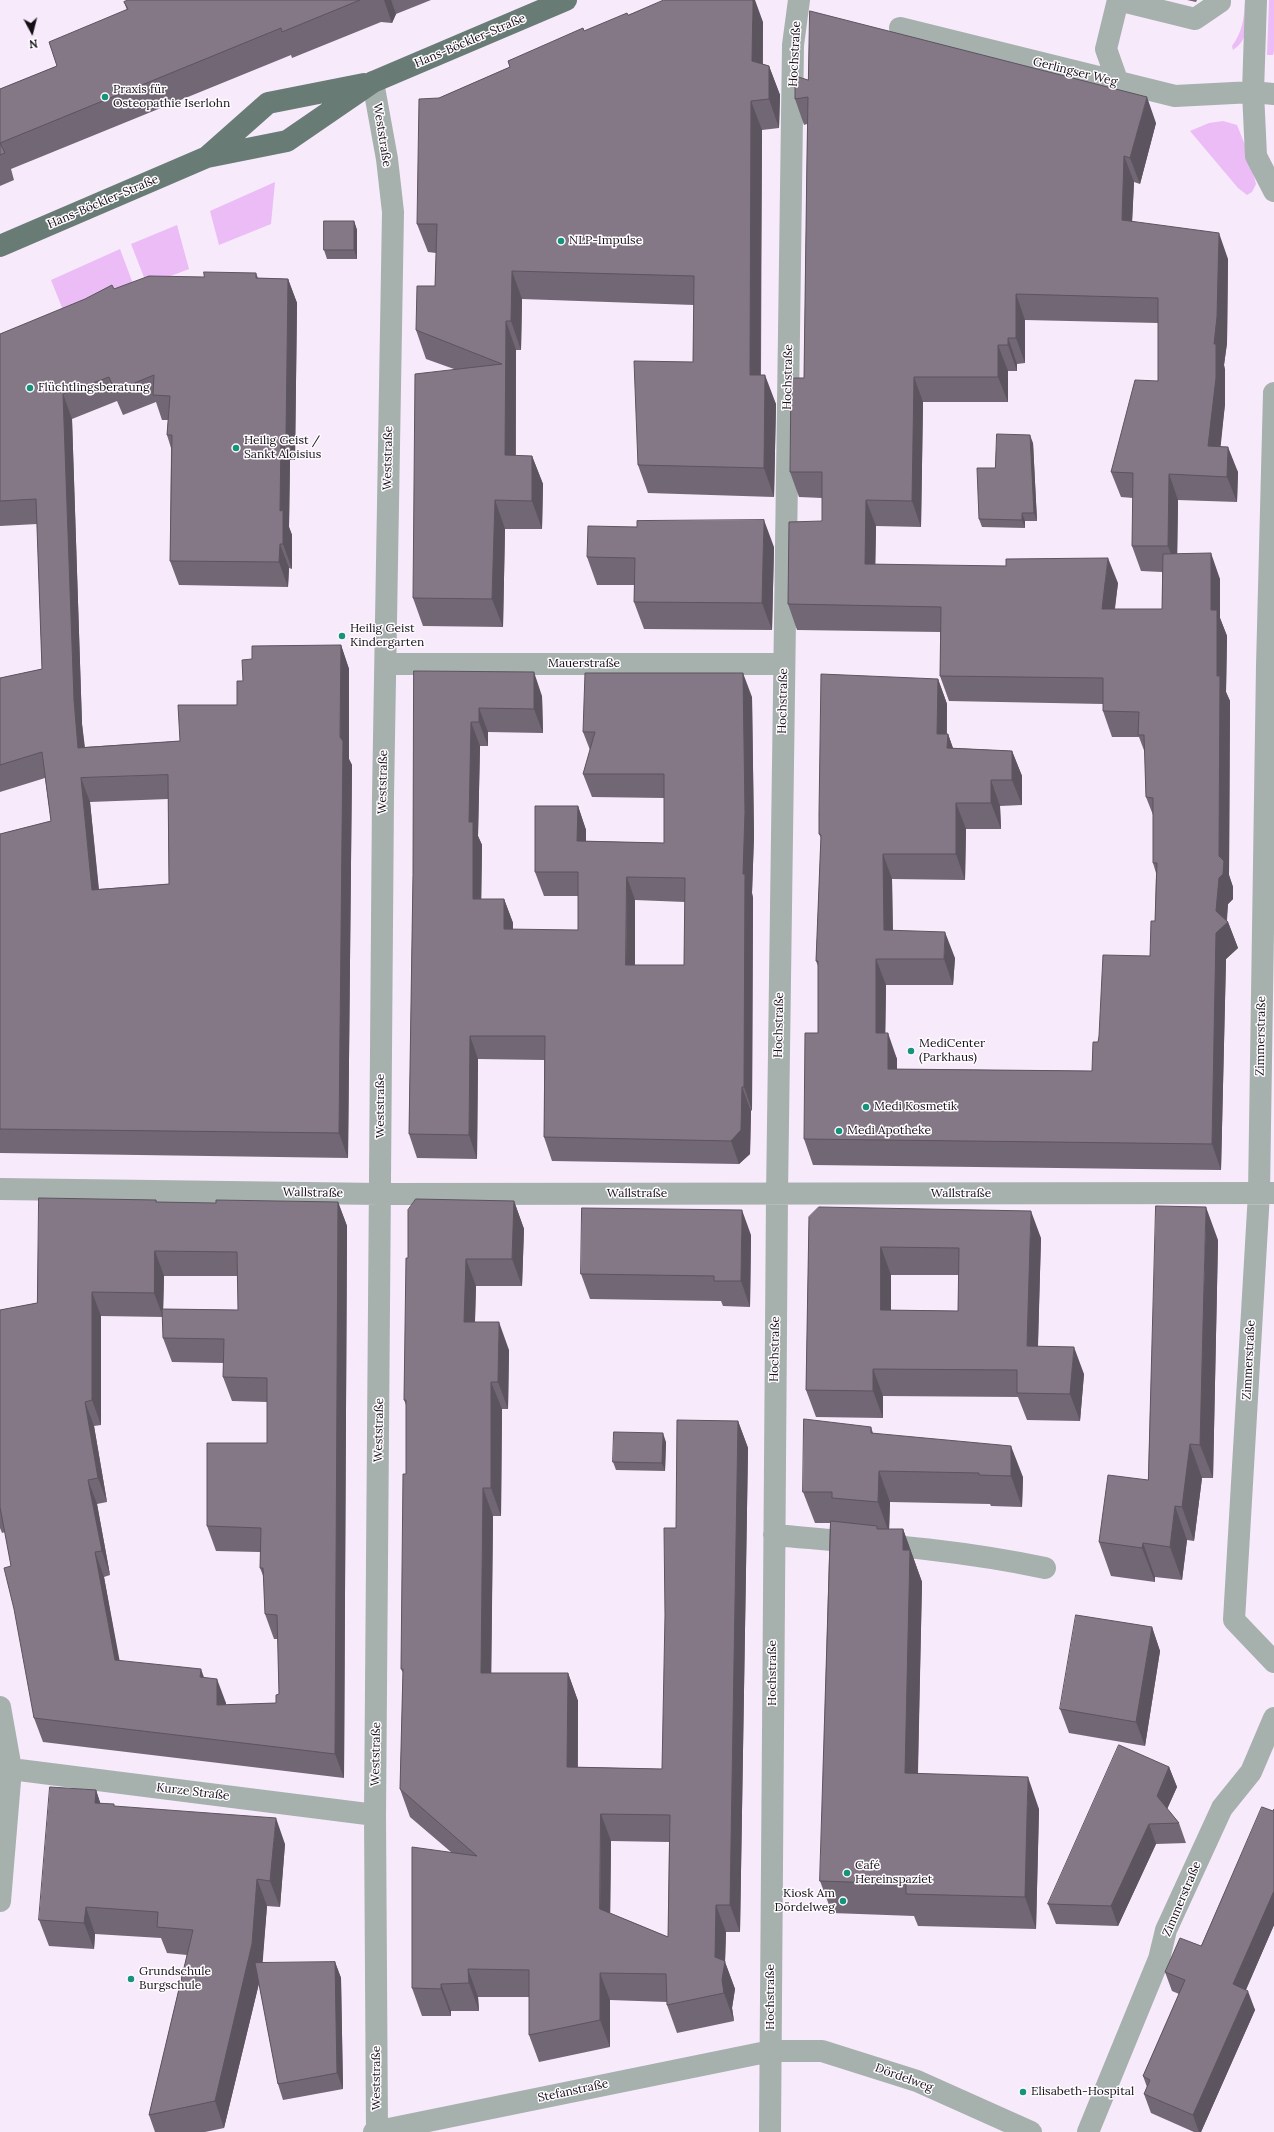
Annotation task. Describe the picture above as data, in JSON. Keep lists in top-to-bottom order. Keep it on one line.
{"streets":{"main road":["Hans-Böckler-Straße"],"street":["Hochstraße","Gerlingser Weg","Weststraße","Mauerstraße","Zimmerstraße","Wallstraße","Kurze Straße","Dördelweg","Stefanstraße"]},"crossings":[["Hans-Böckler-Straße","Weststraße"],["Hochstraße","Mauerstraße"],["Hochstraße","Wallstraße"],["Hochstraße","Dördelweg"],["Hochstraße","Stefanstraße"],["Weststraße","Mauerstraße"],["Weststraße","Wallstraße"],["Weststraße","Kurze Straße"],["Weststraße","Stefanstraße"],["Zimmerstraße","Wallstraße"],["Dördelweg","Stefanstraße"]],"places":["Praxis für Osteopathie Iserlohn","NLP-Impulse","Flüchtlingsberatung","Heilig Geist / Sankt Aloisius","Heilig Geist Kindergarten","MediCenter (Parkhaus)","Medi Kosmetik","Medi Apotheke","Café Hereinspaziet","Kiosk Am Dördelweg","Grundschule Burgschule","Elisabeth-Hospital"],"north":"bottom"}
